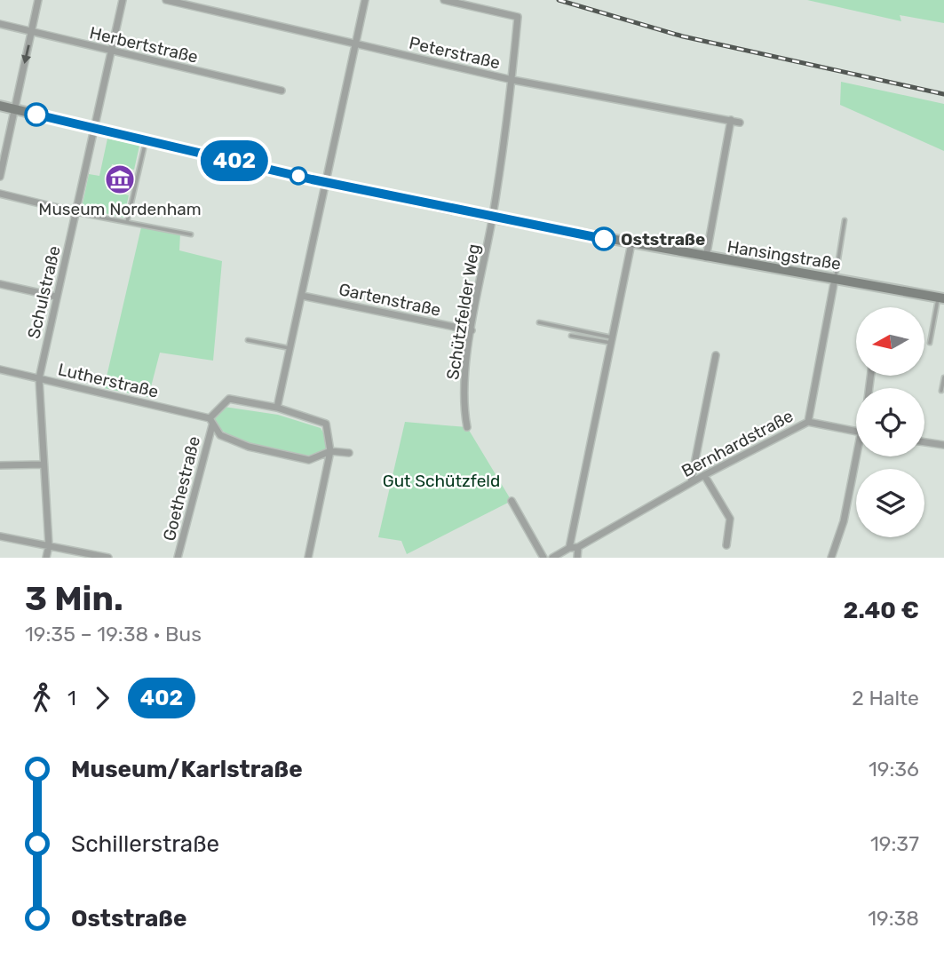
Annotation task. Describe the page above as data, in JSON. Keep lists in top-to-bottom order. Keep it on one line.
{"streets":{"street":["Herbertstraße","Peterstraße","Hansingstraße","Schulstraße","Gartenstraße","Schützfelder Weg","Lutherstraße","Bernhardstraße","Goethestraße"]},"crossings":[["Herbertstraße","Schulstraße"],["Peterstraße","Schützfelder Weg"],["Hansingstraße","Schulstraße"],["Hansingstraße","Schützfelder Weg"],["Hansingstraße","Bernhardstraße"],["Schulstraße","Lutherstraße"],["Gartenstraße","Schützfelder Weg"]],"parks":["Gut Schützfeld"],"places":{"museum":["Museum Nordenham"],"other":["Oststraße"]},"lines":["bus line 402"],"north":"left","page":{"on_map":"402","heading":["3 Min.","19:35 – 19:38 · Bus","2.40 €"],"legs":["1","402","2 Halte"],"list":[{"name":"Museum/Karlstraße","value":"19:36"},{"name":"Schillerstraße","value":"19:37"},{"name":"Oststraße","value":"19:38"}]}}
